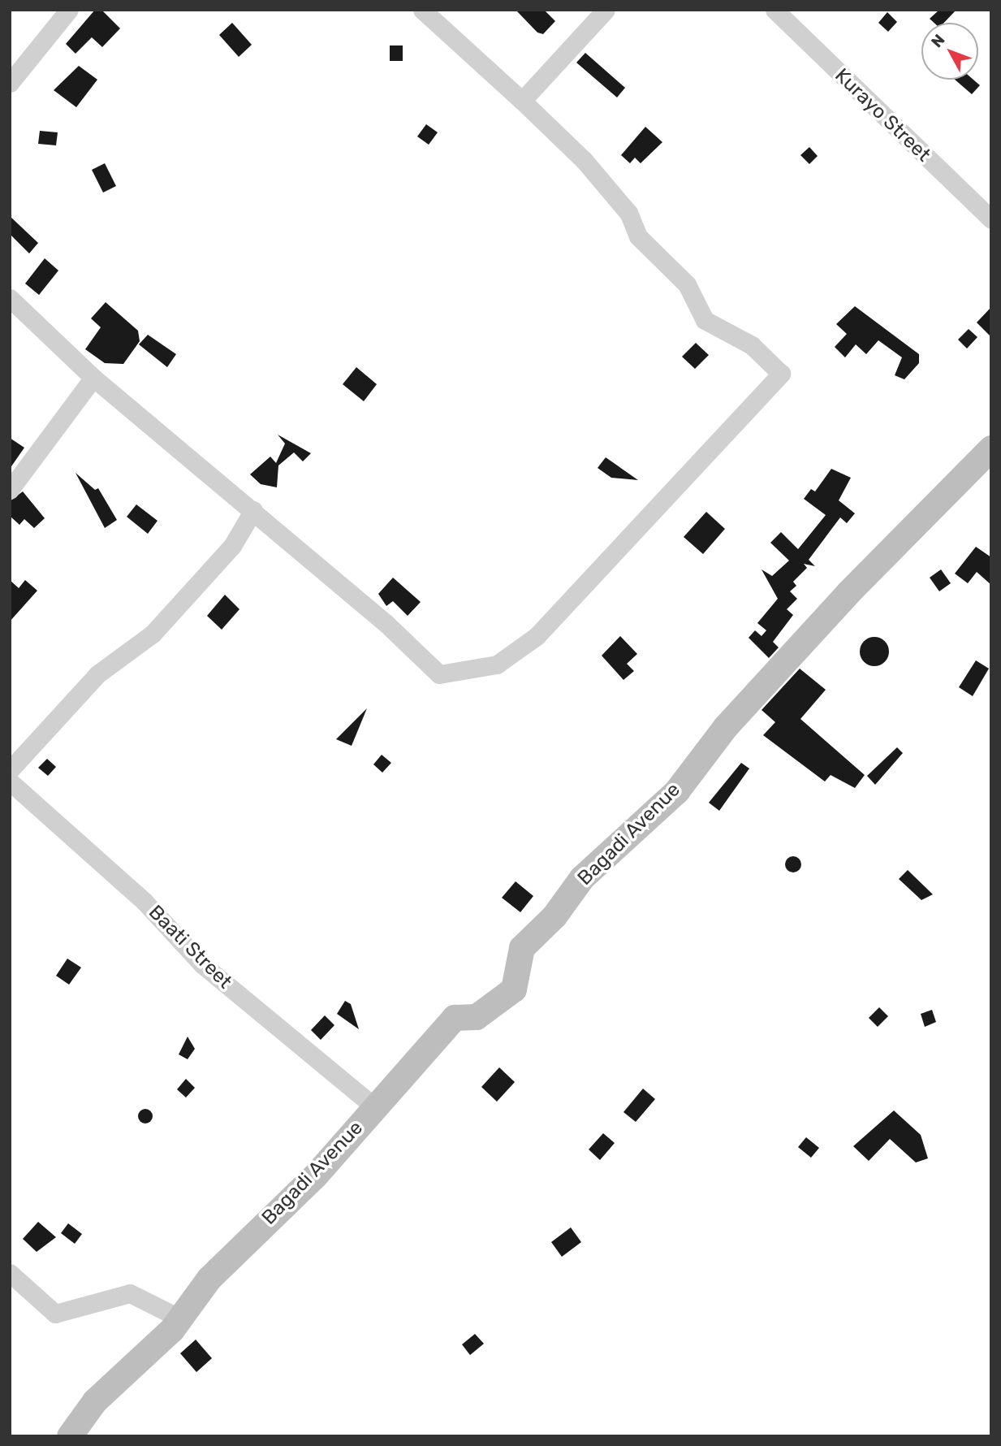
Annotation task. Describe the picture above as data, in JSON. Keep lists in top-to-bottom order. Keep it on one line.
{"streets":{"street":["Kurayo Street","Bagadi Avenue","Baati Street"]},"crossings":[["Bagadi Avenue","Baati Street"]],"north":"top left"}
